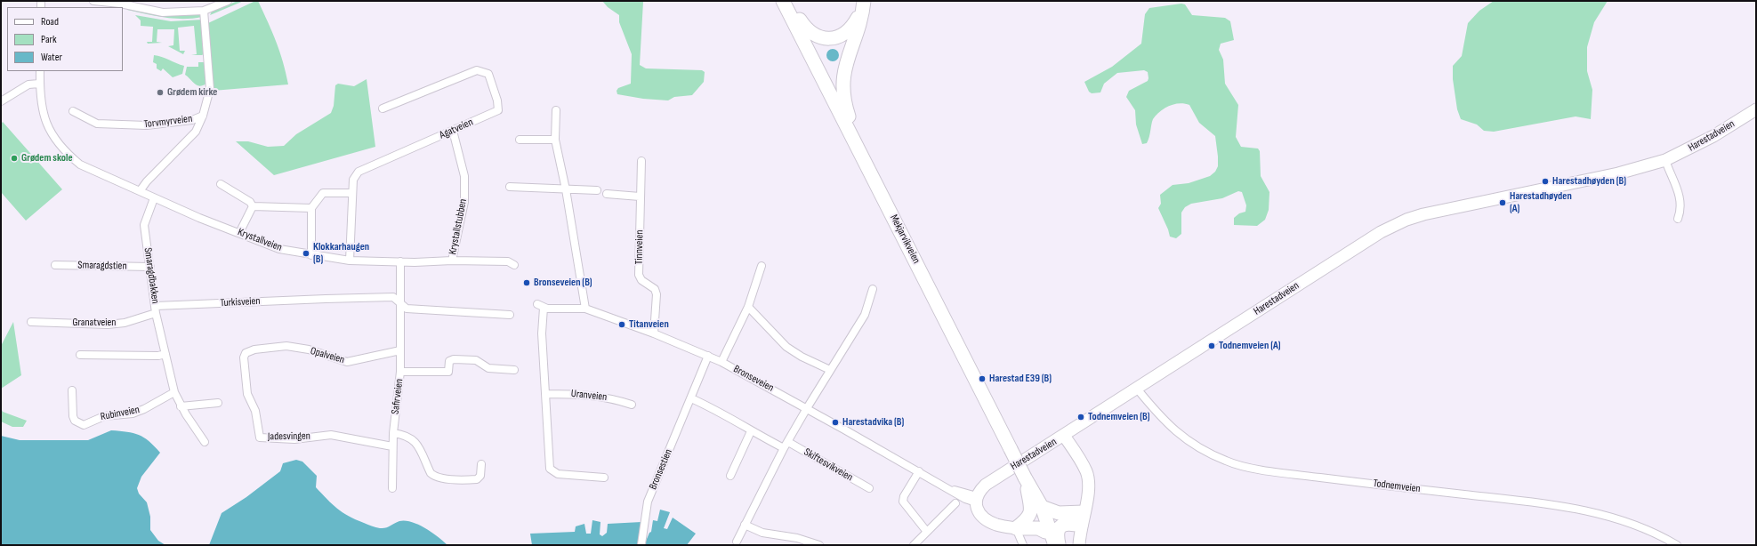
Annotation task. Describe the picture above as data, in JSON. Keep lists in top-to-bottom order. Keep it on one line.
{"streets":{"highway":["Mekjarvikveien"],"main road":["Harestadveien"],"street":["Torvmyrveien","Agatveien","Krystallstubben","Krystallveien","Tinnveien","Smaragdstien","Smaragdbakken","Turkisveien","Granatveien","Opalveien","Bronseveien","Uranveien","Safirveien","Rubinveien","Jadesvingen","Skiftesvikveien","Bronsestien","Todnemveien"]},"crossings":[["Agatveien","Krystallstubben"],["Agatveien","Krystallveien"],["Harestadveien","Bronseveien"],["Harestadveien","Todnemveien"],["Krystallstubben","Krystallveien"],["Krystallveien","Smaragdbakken"],["Krystallveien","Safirveien"],["Tinnveien","Bronseveien"],["Smaragdstien","Smaragdbakken"],["Smaragdbakken","Turkisveien"],["Smaragdbakken","Granatveien"],["Smaragdbakken","Rubinveien"],["Turkisveien","Granatveien"],["Turkisveien","Safirveien"],["Opalveien","Safirveien"],["Opalveien","Jadesvingen"],["Bronseveien","Uranveien"],["Bronseveien","Bronsestien"],["Safirveien","Jadesvingen"],["Skiftesvikveien","Bronsestien"]],"places":["Grødem kirke","Grødem skole","Harestadhøyden (B)","Harestadhøyden (A)","Klokkarhaugen (B)","Bronseveien (B)","Titanveien","Todnemveien (A)","Harestad E39 (B)","Todnemveien (B)","Harestadvika (B)"],"legend":["Road","Park","Water"]}
